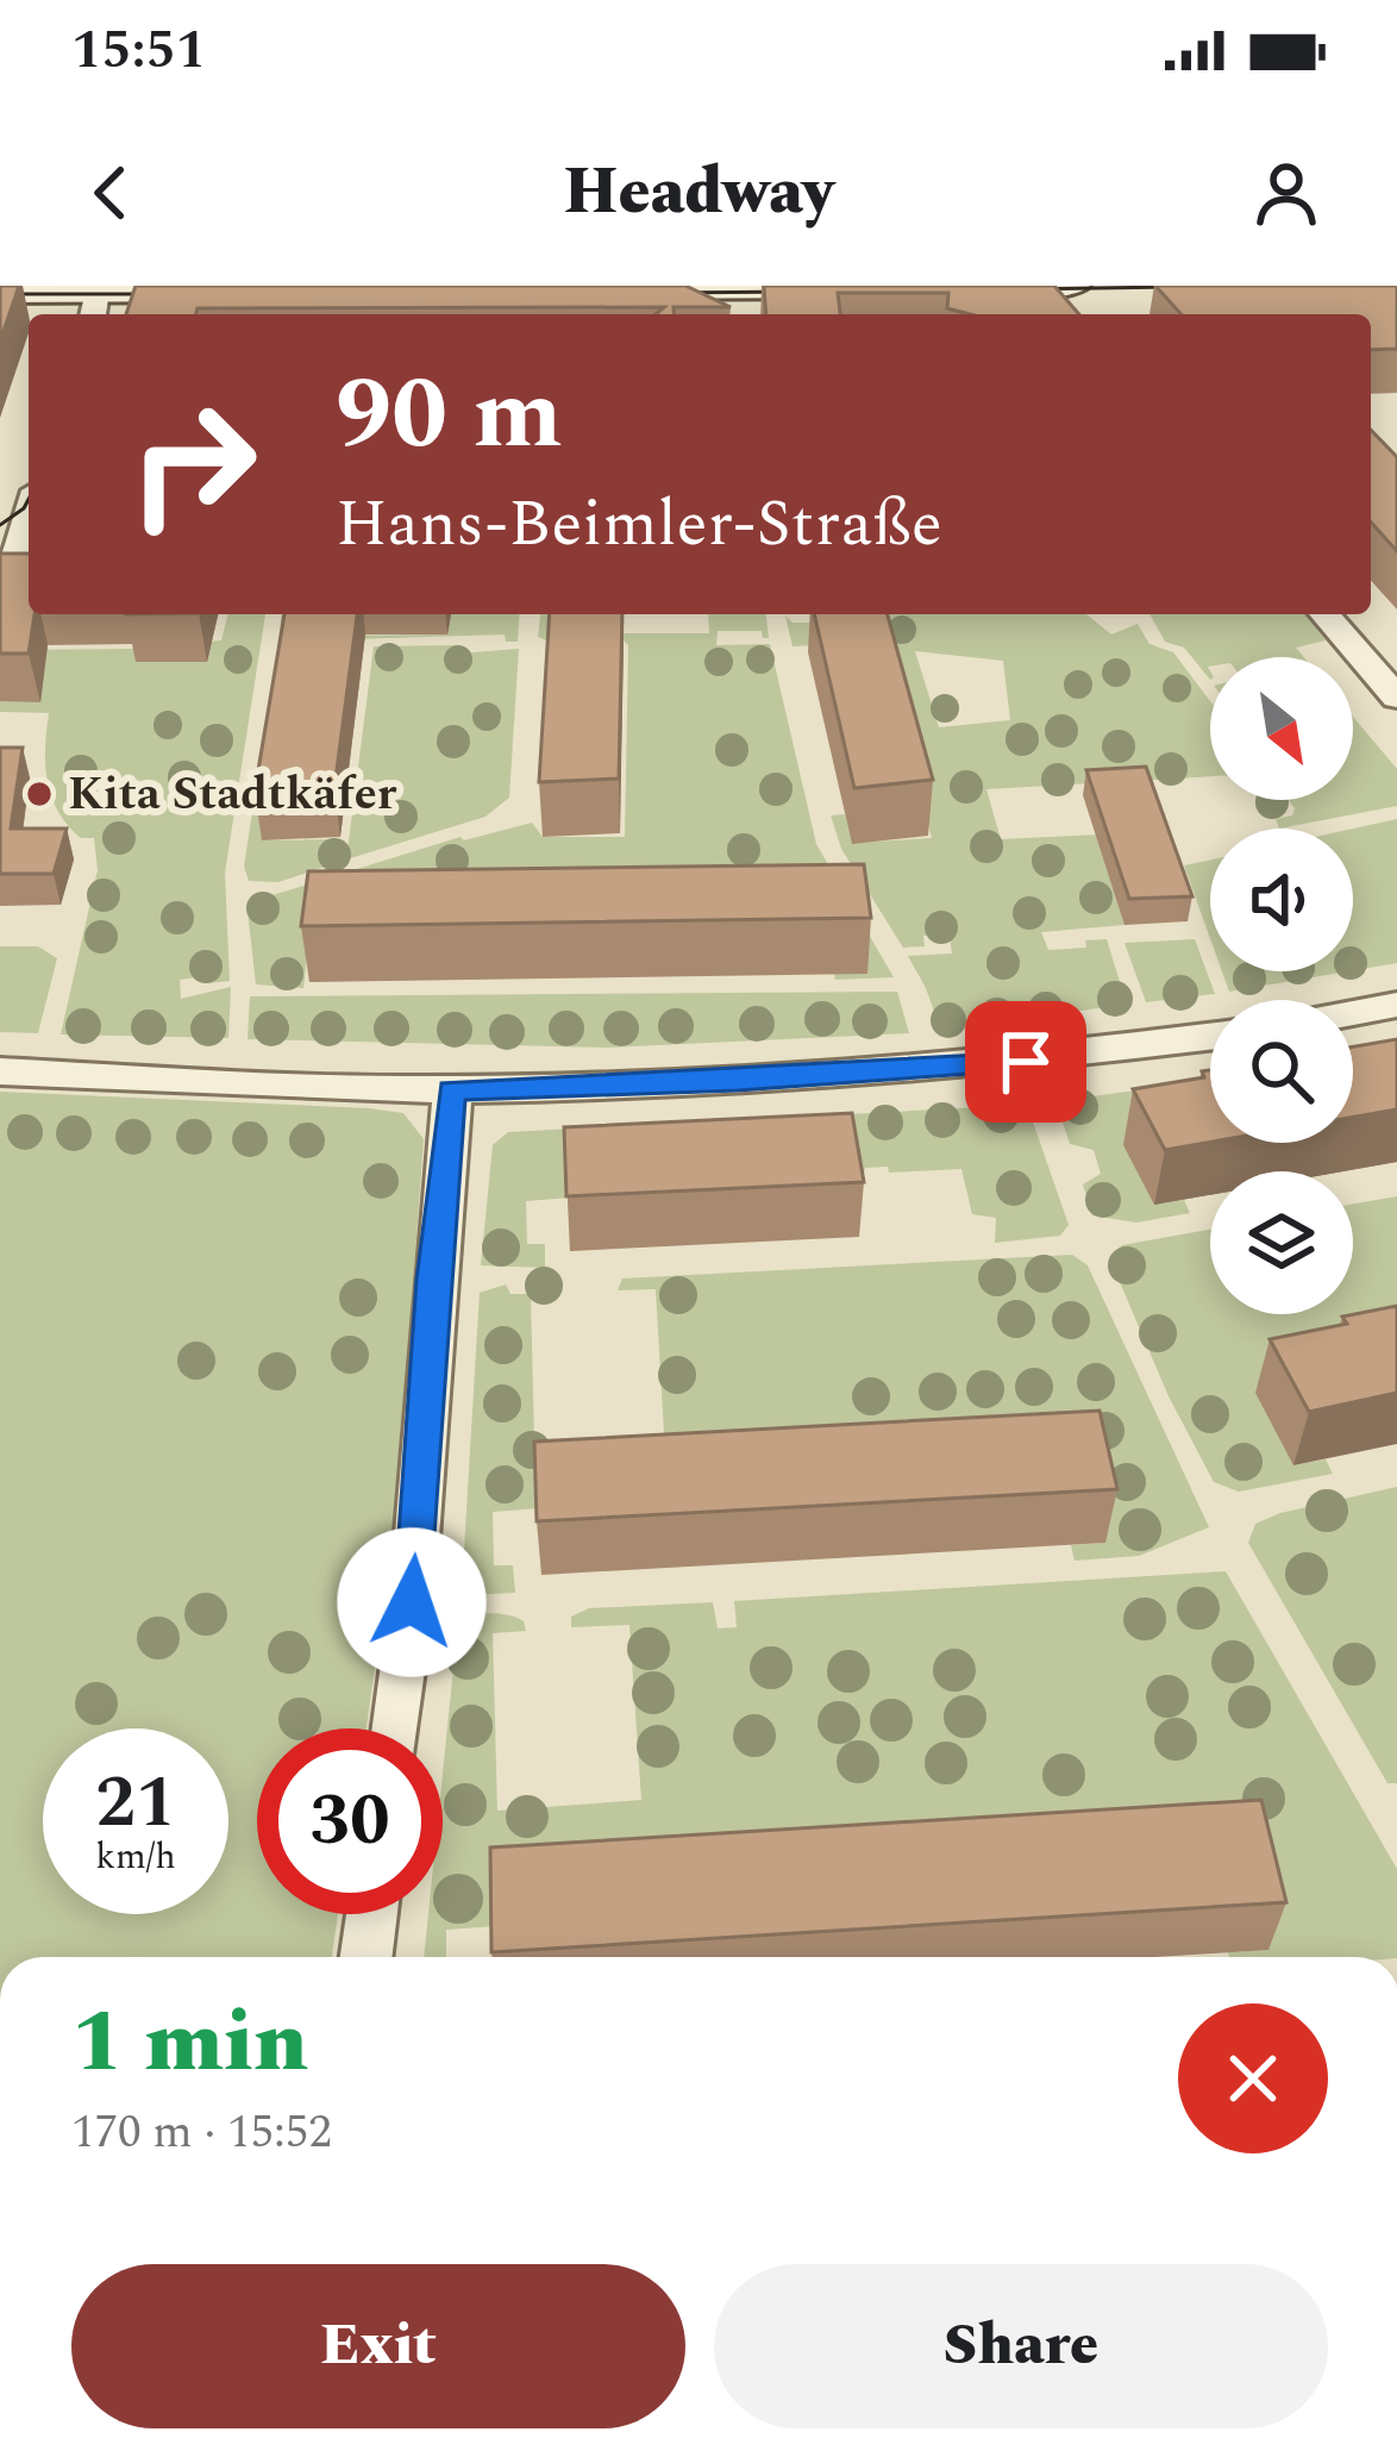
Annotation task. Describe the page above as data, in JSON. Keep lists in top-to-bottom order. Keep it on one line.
{"places":["Kita Stadtkäfer"],"north":"bottom right","page":{"status":"15:51","header":"Headway","turn":["90 m","Hans-Beimler-Straße"],"speed":"21 km/h","limit":"30","heading":["1 min","170 m · 15:52"],"buttons":["Exit","Share"]}}
